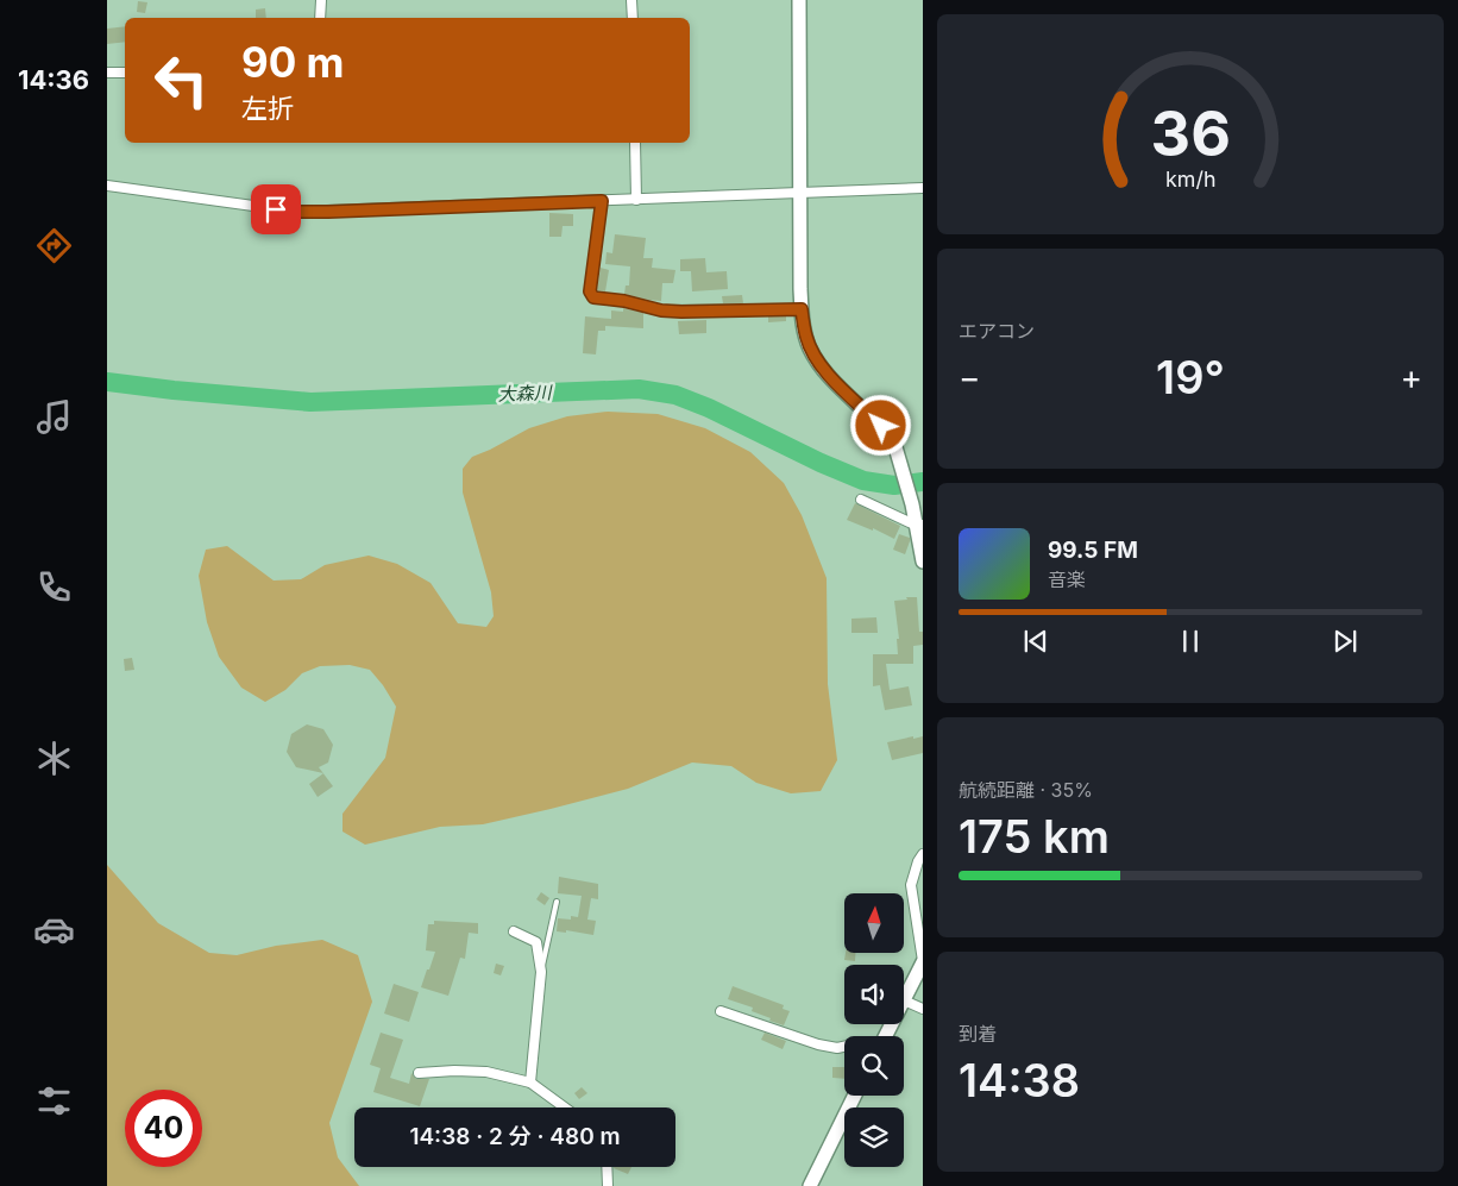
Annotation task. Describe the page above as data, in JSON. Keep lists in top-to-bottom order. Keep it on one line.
{"water":["大森川"],"north":"top","page":{"tabs":"14:36","turn":["90 m","左折"],"tile":["エアコン",["航続距離 · 35%","175 km"],["到着","14:38"]],"heat":["−","19°","+"],"song":["99.5 FM","音楽"],"limit":"40","trip":"14:38 · 2 分 · 480 m","gauge":["36","km/h"]}}
